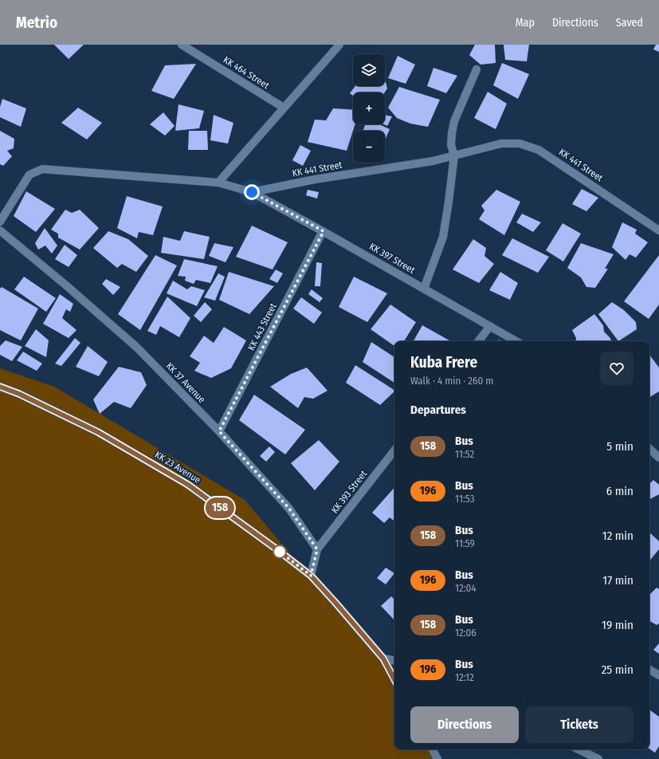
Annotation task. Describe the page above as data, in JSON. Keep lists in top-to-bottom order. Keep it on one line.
{"streets":{"street":["KK 464 Street","KK 441 Street","KK 397 Street","KK 443 Street","KK 37 Avenue","KK 23 Avenue","KK 393 Street"]},"crossings":[["KK 441 Street","KK 397 Street"],["KK 397 Street","KK 443 Street"],["KK 443 Street","KK 37 Avenue"],["KK 37 Avenue","KK 393 Street"]],"lines":["bus line 158"],"page":{"header":"Metrio","nav":["Map","Directions","Saved"],"on_map":"158","map_buttons":["+","−"],"heading":[["Kuba Frere","Walk · 4 min · 260 m"],"Departures"],"list":[{"mark":"158","name":"Bus","note":"11:52","value":"5 min"},{"mark":"196","name":"Bus","note":"11:53","value":"6 min"},{"mark":"158","name":"Bus","note":"11:59","value":"12 min"},{"mark":"196","name":"Bus","note":"12:04","value":"17 min"},{"mark":"158","name":"Bus","note":"12:06","value":"19 min"},{"mark":"196","name":"Bus","note":"12:12","value":"25 min"}],"buttons":["Directions","Tickets"]}}
